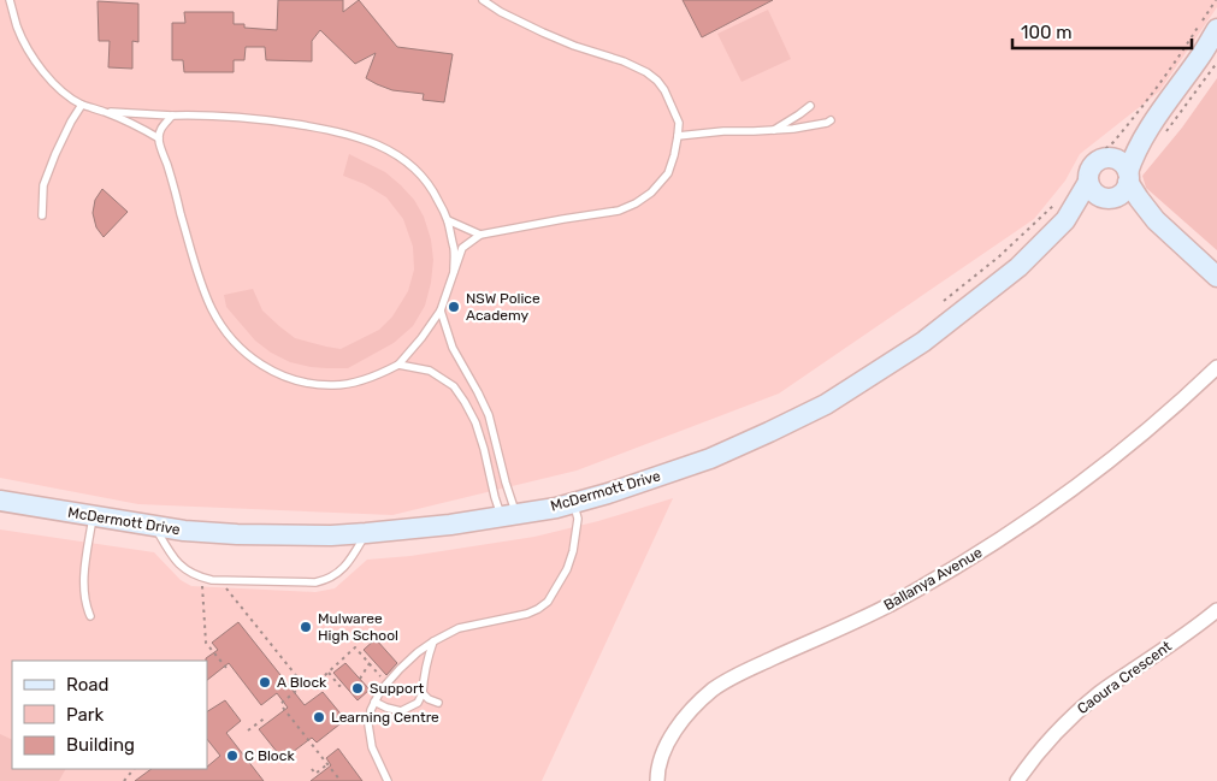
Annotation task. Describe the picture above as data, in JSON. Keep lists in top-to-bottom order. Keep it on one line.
{"streets":{"main road":["McDermott Drive"],"street":["Ballanya Avenue","Caoura Crescent"]},"places":["NSW Police Academy","Mulwaree High School","A Block","Support","Learning Centre","C Block"],"legend":["Road","Park","Building"],"scale_bar":"100 m"}
